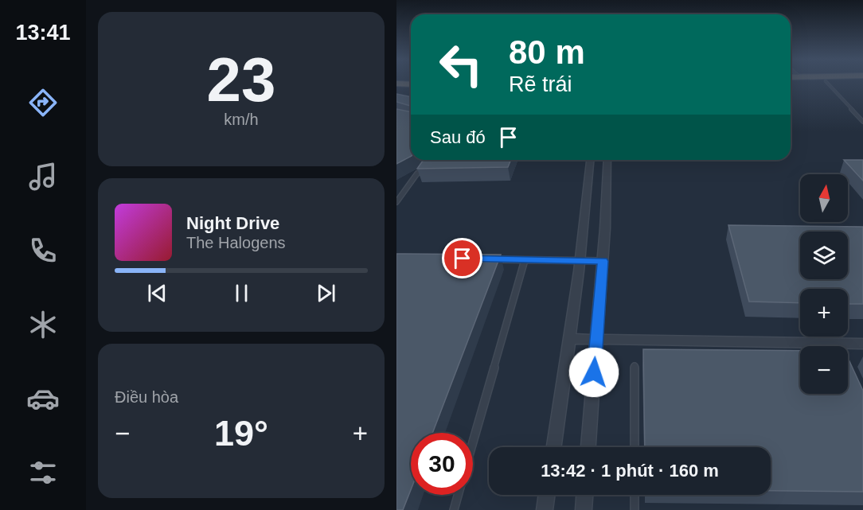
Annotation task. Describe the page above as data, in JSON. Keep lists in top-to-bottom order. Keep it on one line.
{"north":"top","page":{"tabs":"13:41","tile":[["23","km/h"],"Điều hòa"],"turn":["80 m","Rẽ trái"],"then":"Sau đó","map_buttons":["+","−"],"song":["Night Drive","The Halogens"],"heat":["−","19°","+"],"limit":"30","trip":"13:42 · 1 phút · 160 m"}}
